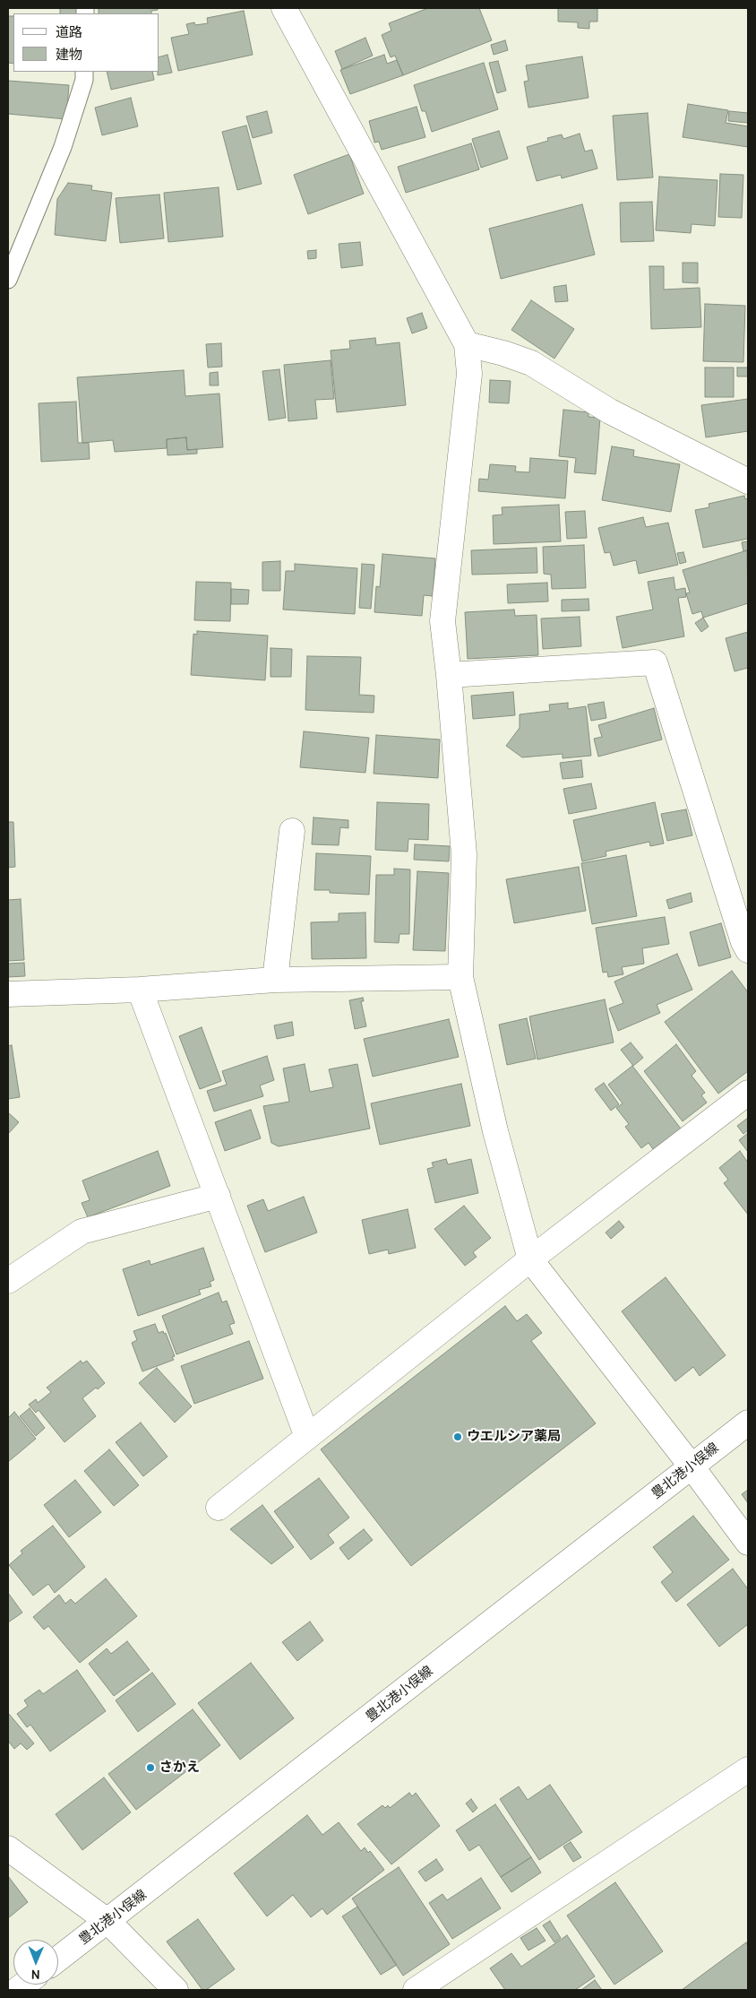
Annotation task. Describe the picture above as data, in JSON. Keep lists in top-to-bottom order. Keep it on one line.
{"streets":{"street":["豊北港小俣線"]},"places":["ウエルシア薬局","さかえ"],"legend":["道路","建物"],"north":"bottom"}
